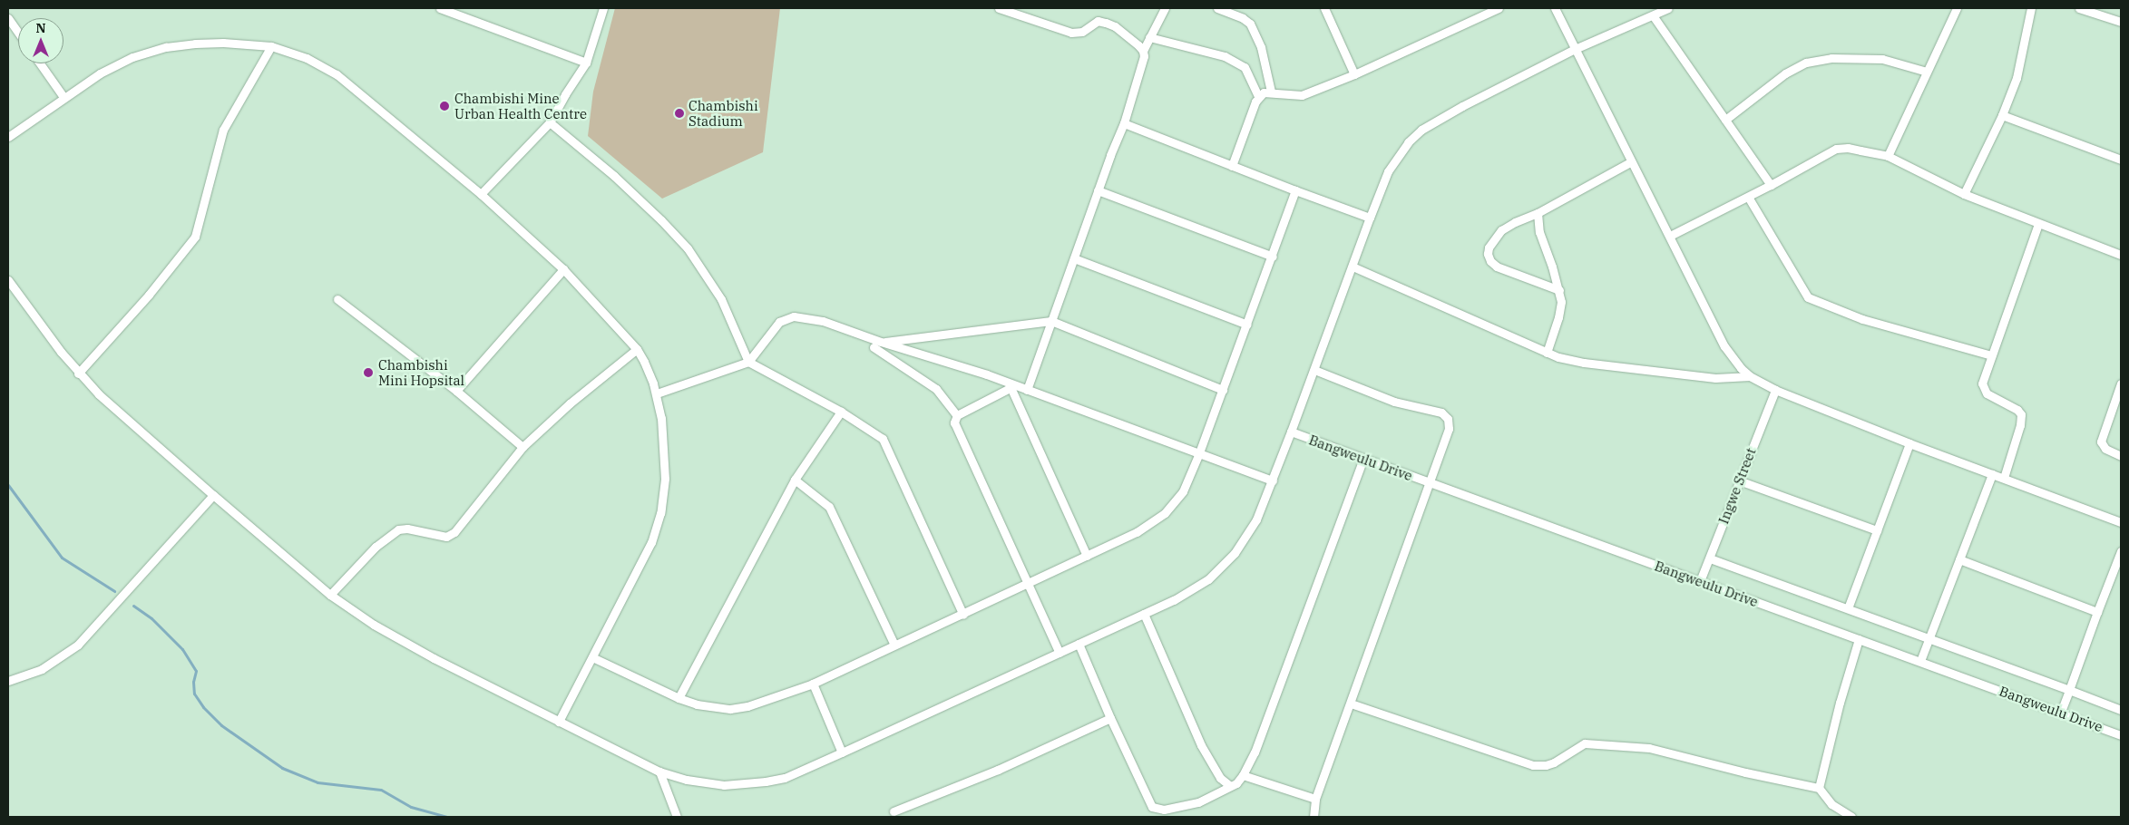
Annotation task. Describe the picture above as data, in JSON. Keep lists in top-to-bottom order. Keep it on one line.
{"streets":{"street":["Bangweulu Drive","Ingwe Street"]},"crossings":[["Bangweulu Drive","Ingwe Street"]],"places":["Chambishi Mine Urban Health Centre","Chambishi Stadium","Chambishi Mini Hopsital"],"north":"top"}
